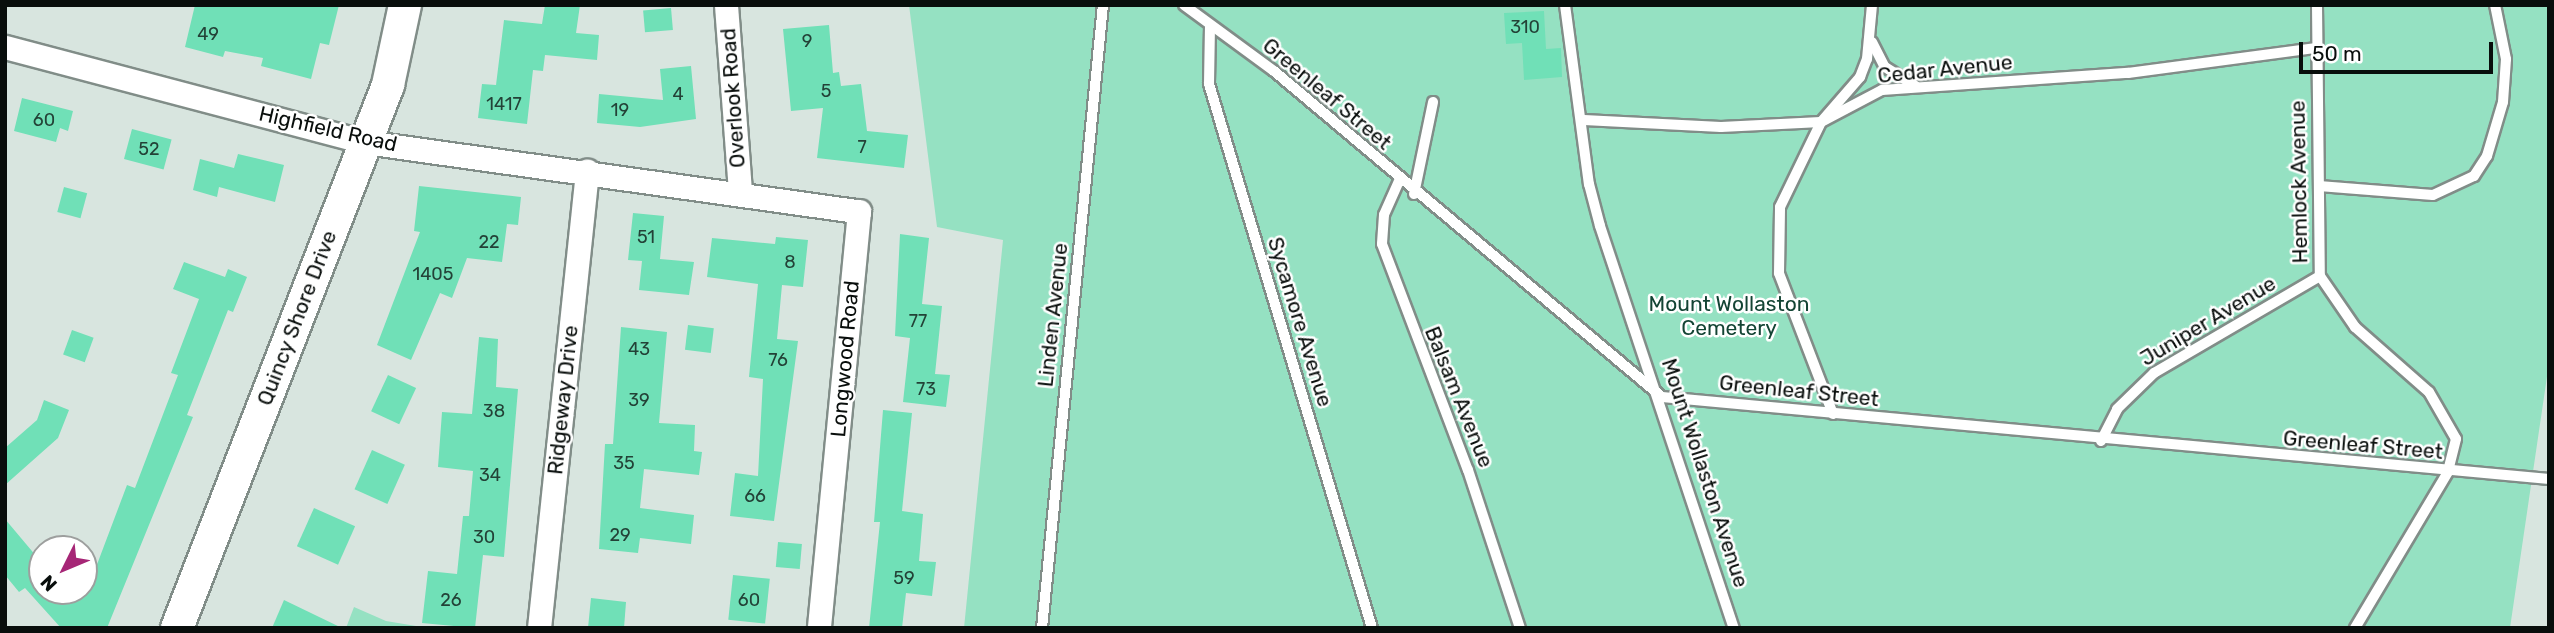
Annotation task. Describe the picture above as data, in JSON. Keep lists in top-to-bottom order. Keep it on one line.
{"streets":{"main road":["Quincy Shore Drive"],"street":["Overlook Road","Highfield Road","Longwood Road","Ridgeway Drive"],"lane":["Cedar Avenue","Greenleaf Street","Hemlock Avenue","Linden Avenue","Juniper Avenue","Sycamore Avenue","Balsam Avenue","Mount Wollaston Avenue"]},"crossings":[["Cedar Avenue","Hemlock Avenue"],["Cedar Avenue","Mount Wollaston Avenue"],["Greenleaf Street","Hemlock Avenue"],["Greenleaf Street","Juniper Avenue"],["Greenleaf Street","Sycamore Avenue"],["Greenleaf Street","Balsam Avenue"],["Greenleaf Street","Mount Wollaston Avenue"],["Overlook Road","Highfield Road"],["Overlook Road","Longwood Road"],["Highfield Road","Quincy Shore Drive"],["Highfield Road","Longwood Road"],["Highfield Road","Ridgeway Drive"],["Hemlock Avenue","Juniper Avenue"]],"parks":["Mount Wollaston Cemetery"],"house_numbers":["310","49","9","5","4","1417","19","60","7","52","51","22","8","1405","77","43","76","73","39","38","35","34","66","29","30","59","26","60"],"scale_bar":"50 m","north":"bottom left"}
